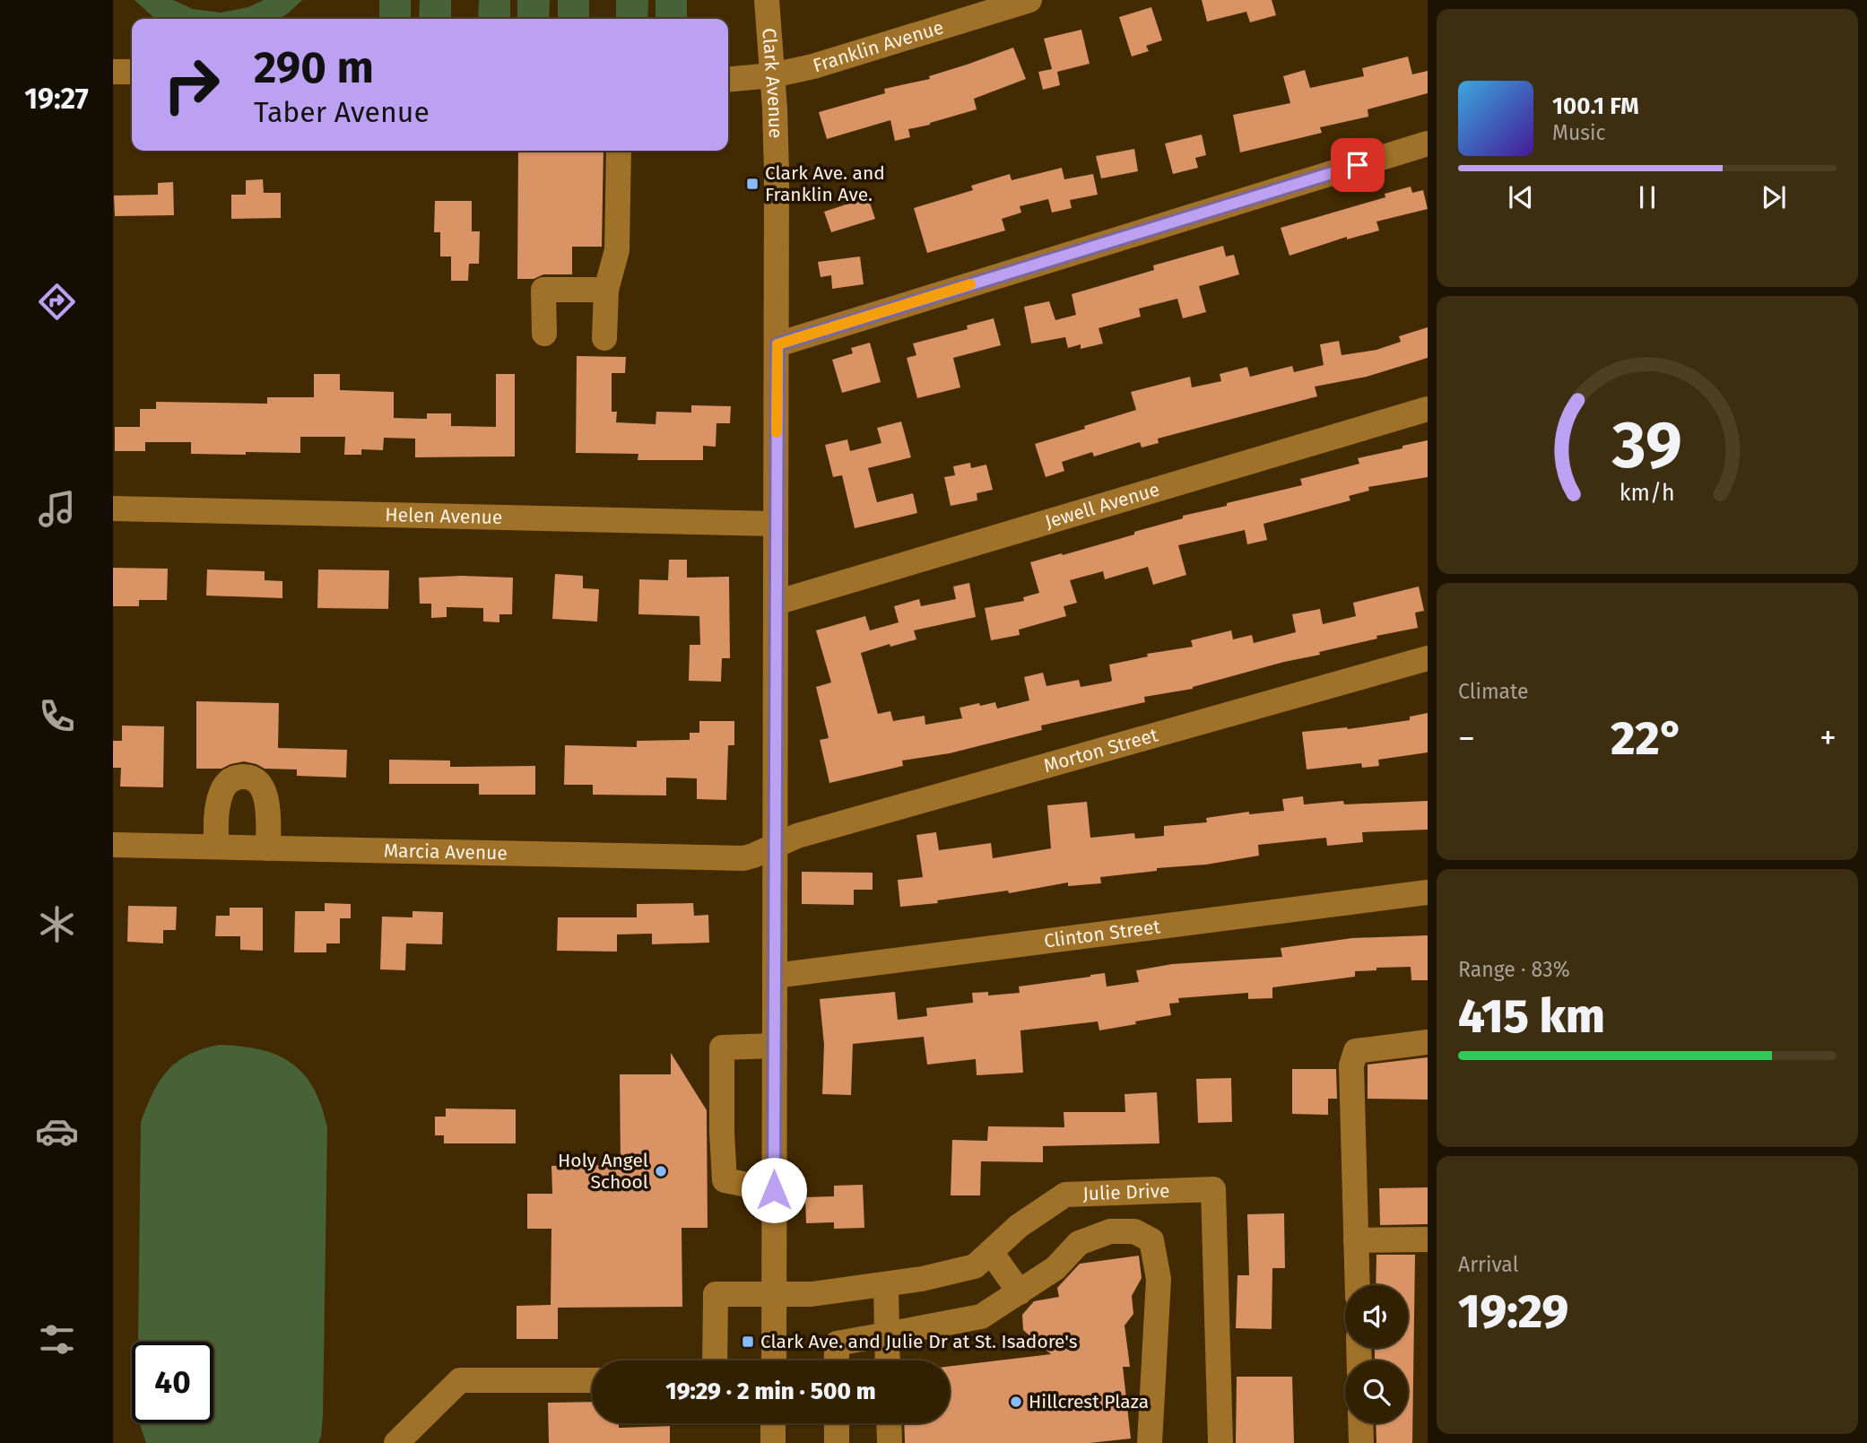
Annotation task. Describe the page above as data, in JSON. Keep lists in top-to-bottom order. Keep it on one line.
{"streets":{"street":["Franklin Avenue","Clark Avenue","Jewell Avenue","Helen Avenue","Morton Street","Marcia Avenue","Clinton Street","Julie Drive"]},"crossings":[["Franklin Avenue","Clark Avenue"],["Clark Avenue","Jewell Avenue"],["Clark Avenue","Helen Avenue"],["Clark Avenue","Morton Street"],["Clark Avenue","Marcia Avenue"],["Clark Avenue","Clinton Street"],["Clark Avenue","Julie Drive"],["Morton Street","Marcia Avenue"]],"places":{"transit":["Clark Ave. and Franklin Ave.","Clark Ave. and Julie Dr at St. Isadore's"],"other":["Holy Angel School","Hillcrest Plaza"]},"page":{"tabs":"19:27","turn":["290 m","Taber Avenue"],"song":["100.1 FM","Music"],"tile":["Climate",["Range · 83%","415 km"],["Arrival","19:29"]],"heat":["−","22°","+"],"limit":"40","trip":"19:29 · 2 min · 500 m","gauge":["39","km/h"]}}
